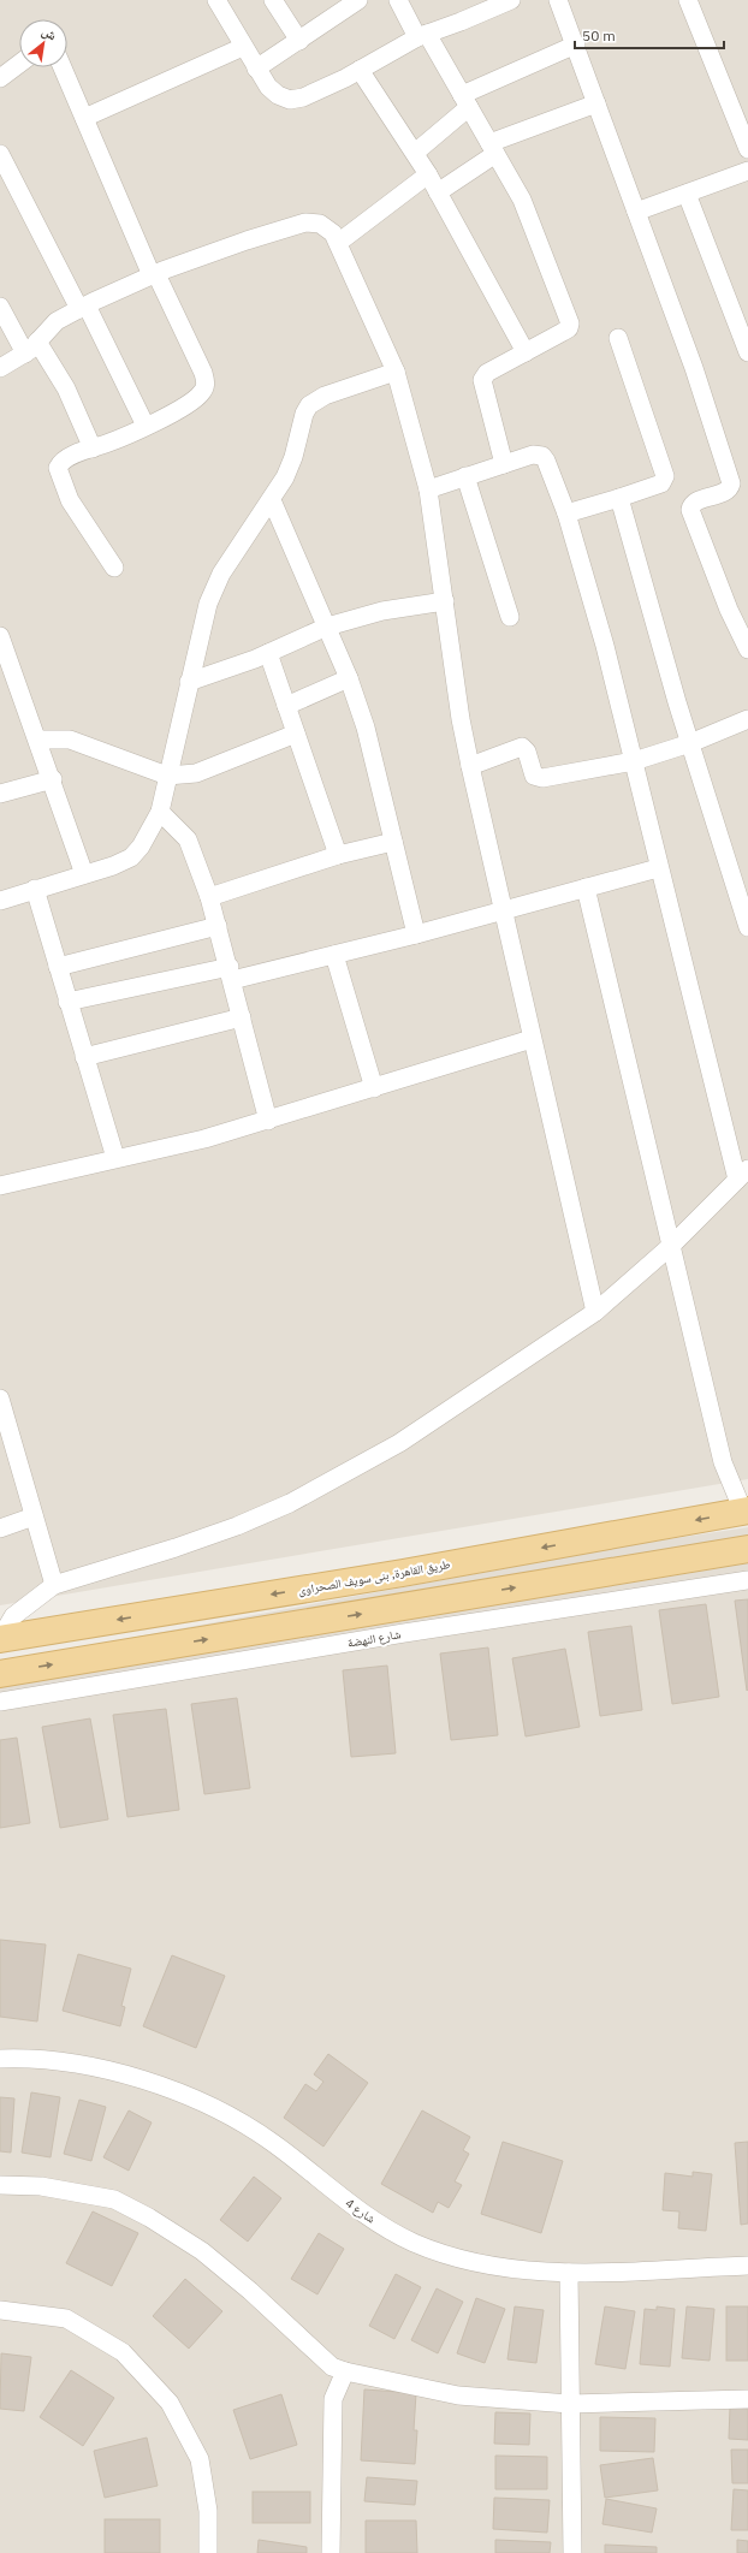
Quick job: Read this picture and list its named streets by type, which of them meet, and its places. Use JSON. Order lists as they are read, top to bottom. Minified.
{"streets":{"main road":["طريق القاهرة, بنى سويف الصحراوى"],"street":["شارع النهضة","شارع 4"]},"scale_bar":"50 m","north":"top right"}
